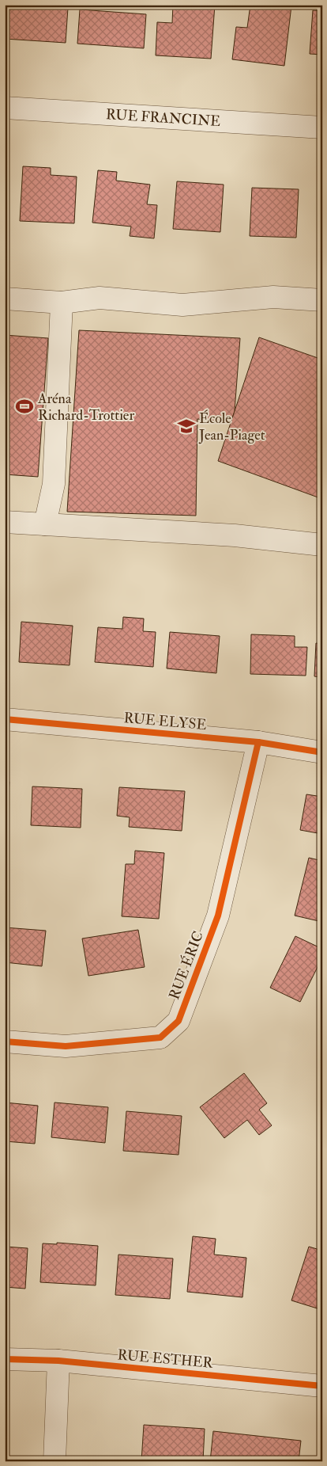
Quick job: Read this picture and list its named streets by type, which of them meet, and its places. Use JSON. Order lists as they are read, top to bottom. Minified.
{"streets":{"street":["RUE FRANCINE","RUE ELYSE","RUE ÉRIC","RUE ESTHER"]},"crossings":[["RUE ELYSE","RUE ÉRIC"]],"places":{"sports":["Aréna Richard-Trottier"],"school or university":["École Jean-Piaget"]}}
